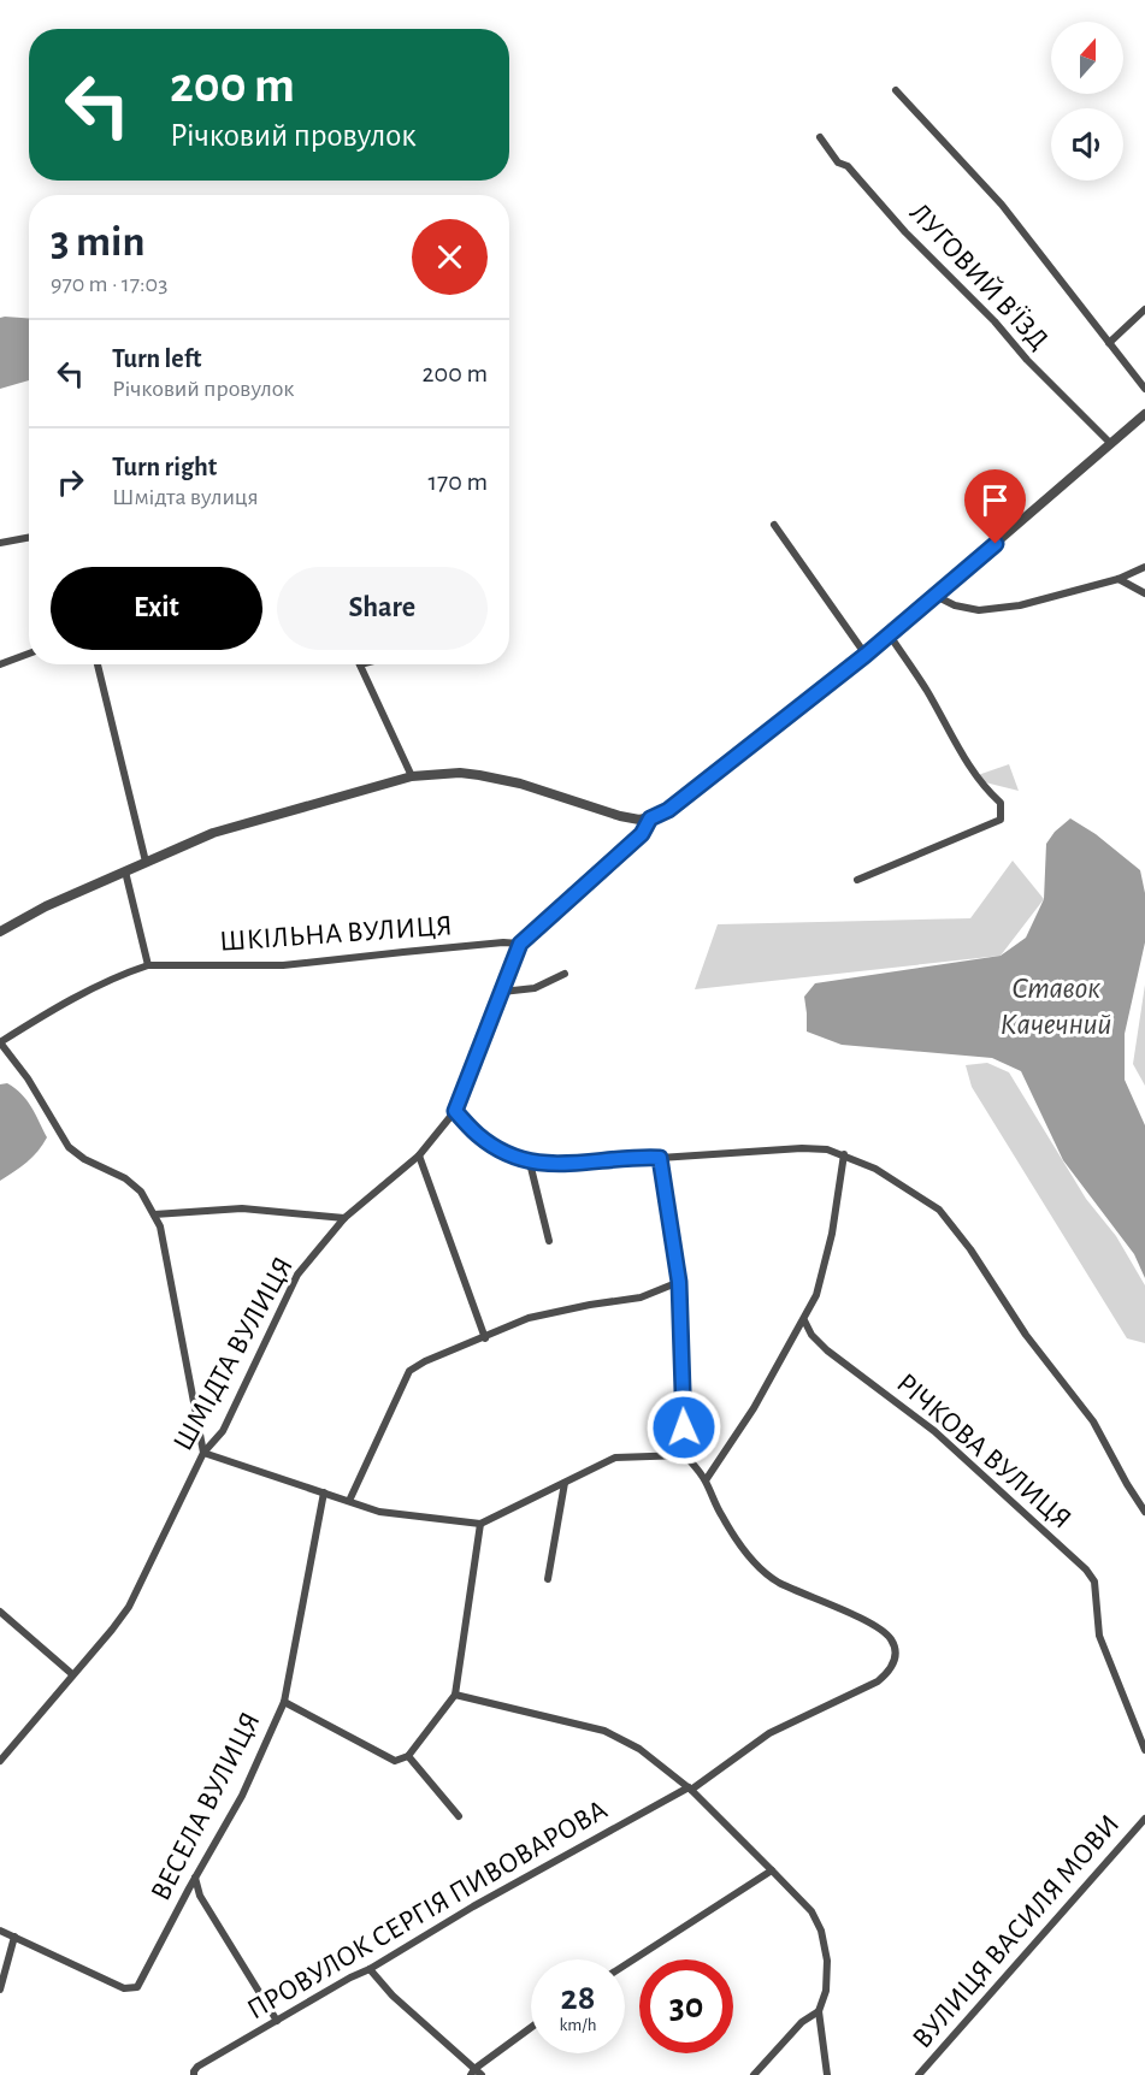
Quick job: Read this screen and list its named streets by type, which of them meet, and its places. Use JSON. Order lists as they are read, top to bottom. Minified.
{"streets":{"street":["ЛУГОВИЙ В'ЇЗД","ШКІЛЬНА ВУЛИЦЯ","ШМІДТА ВУЛИЦЯ","РІЧКОВА ВУЛИЦЯ","ВЕСЕЛА ВУЛИЦЯ","ПРОВУЛОК СЕРГІЯ ПИВОВАРОВА","ВУЛИЦЯ ВАСИЛЯ МОВИ"]},"crossings":[["ШКІЛЬНА ВУЛИЦЯ","ШМІДТА ВУЛИЦЯ"]],"water":["Ставок Качечний"],"north":"top","page":{"turn":["200 m","Річковий провулок"],"heading":["3 min","970 m · 17:03"],"list":[{"name":"Turn left","note":"Річковий провулок","value":"200 m"},{"name":"Turn right","note":"Шмідта вулиця","value":"170 m"}],"buttons":["Exit","Share"],"speed":"28 km/h","limit":"30"}}
